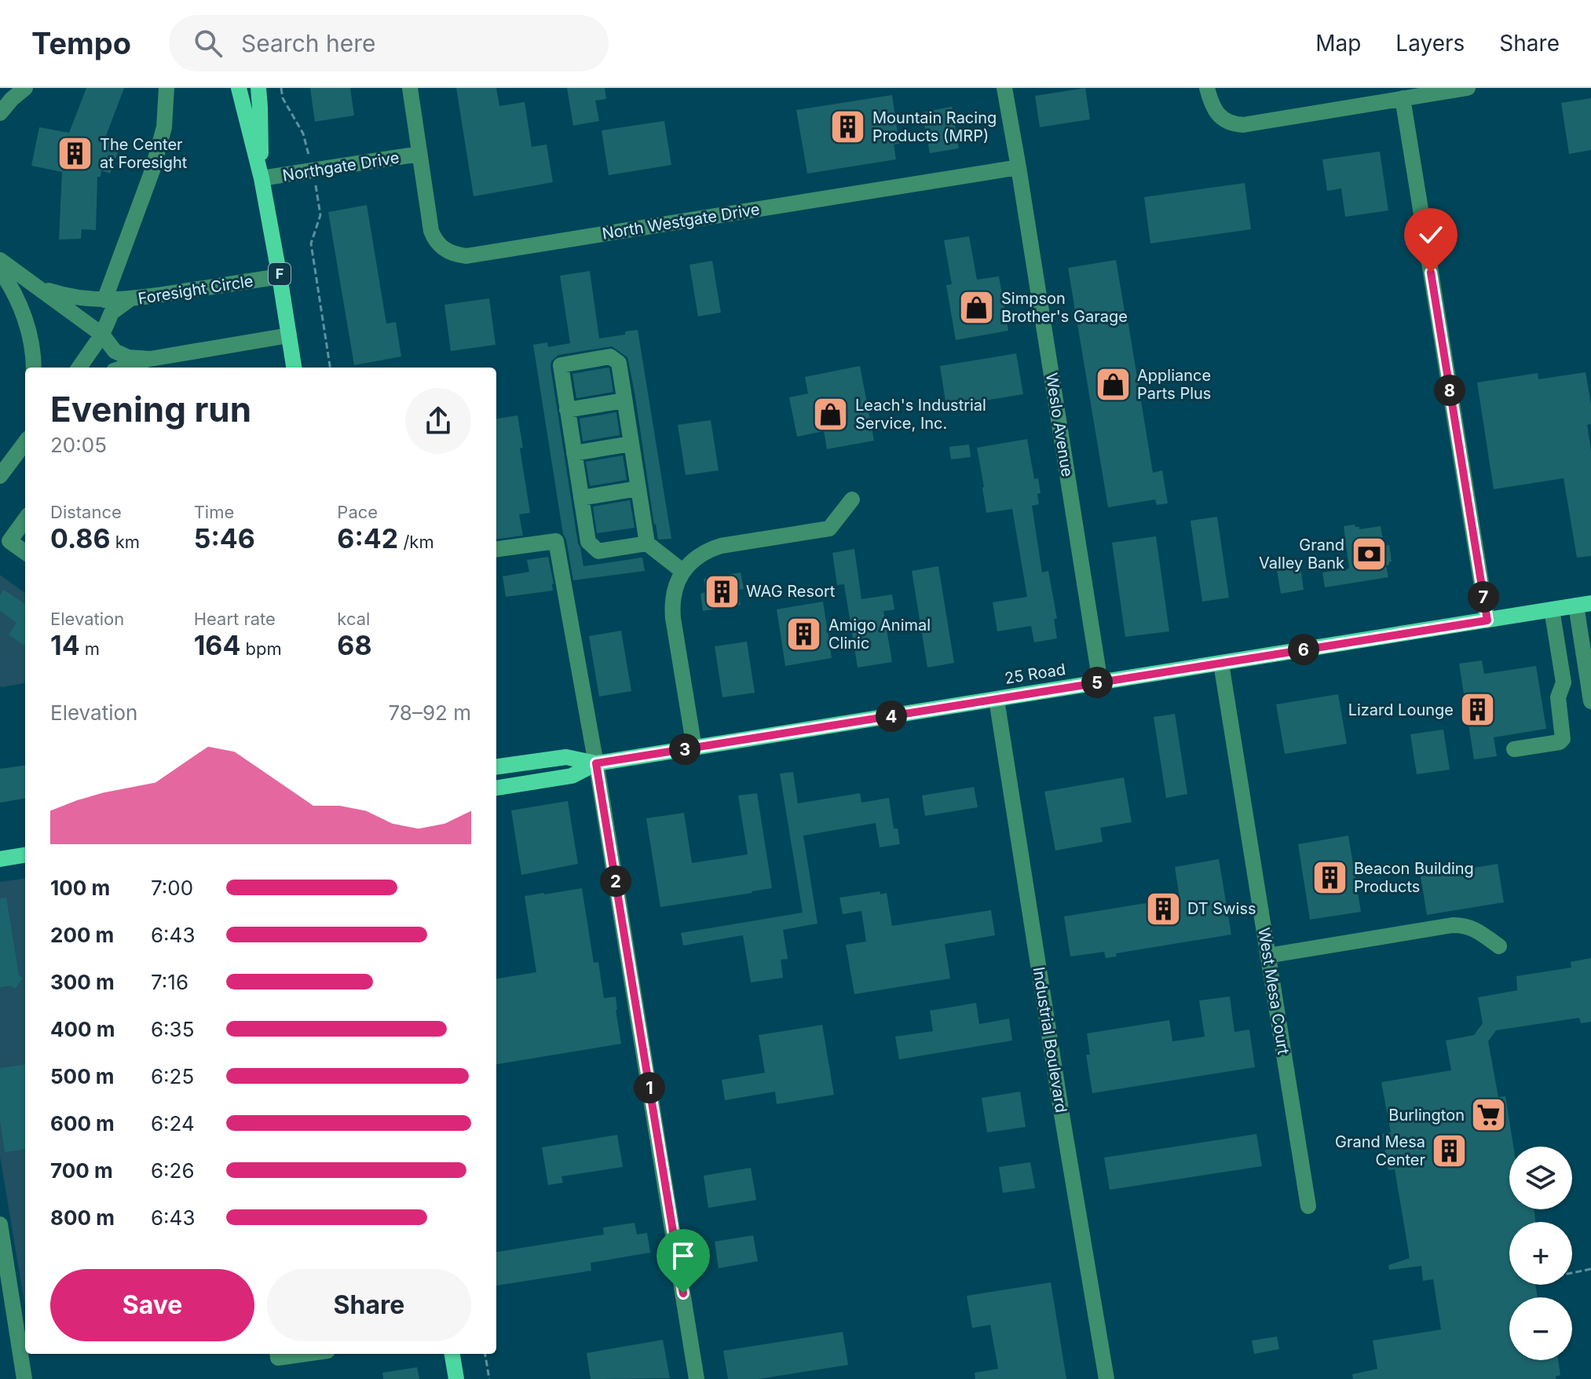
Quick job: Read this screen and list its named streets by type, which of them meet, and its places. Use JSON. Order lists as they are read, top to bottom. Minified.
{"streets":{"main road":["F","25 Road"],"street":["Northgate Drive","North Westgate Drive","Foresight Circle","Weslo Avenue","West Mesa Court","Industrial Boulevard"]},"crossings":[["Northgate Drive","North Westgate Drive"],["Northgate Drive","F"],["North Westgate Drive","Weslo Avenue"],["F","Foresight Circle"],["Weslo Avenue","25 Road"],["25 Road","West Mesa Court"],["25 Road","Industrial Boulevard"]],"places":{"building":["Mountain Racing Products (MRP)","The Center at Foresight","WAG Resort","Amigo Animal Clinic","Lizard Lounge","Beacon Building Products","DT Swiss","Grand Mesa Center"],"shop":["Simpson Brother's Garage","Appliance Parts Plus","Leach's Industrial Service, Inc."],"bank":["Grand Valley Bank"],"supermarket":["Burlington"]},"page":{"header":"Tempo","search":"Search here","nav":["Map","Layers","Share"],"heading":["Evening run","20:05"],"pins":["8","7","6","5","4","3","2","1"],"stats":[["Distance","0.86 km"],["Time","5:46"],["Pace","6:42 /km"],["Elevation","14 m"],["Heart rate","164 bpm"],["kcal","68"]],"chart":["Elevation","78–92 m"],"list":[{"name":"100 m","note":"7:00"},{"name":"200 m","note":"6:43"},{"name":"300 m","note":"7:16"},{"name":"400 m","note":"6:35"},{"name":"500 m","note":"6:25"},{"name":"600 m","note":"6:24"},{"name":"700 m","note":"6:26"},{"name":"800 m","note":"6:43"}],"map_buttons":["+","−"],"buttons":["Save","Share"]}}
